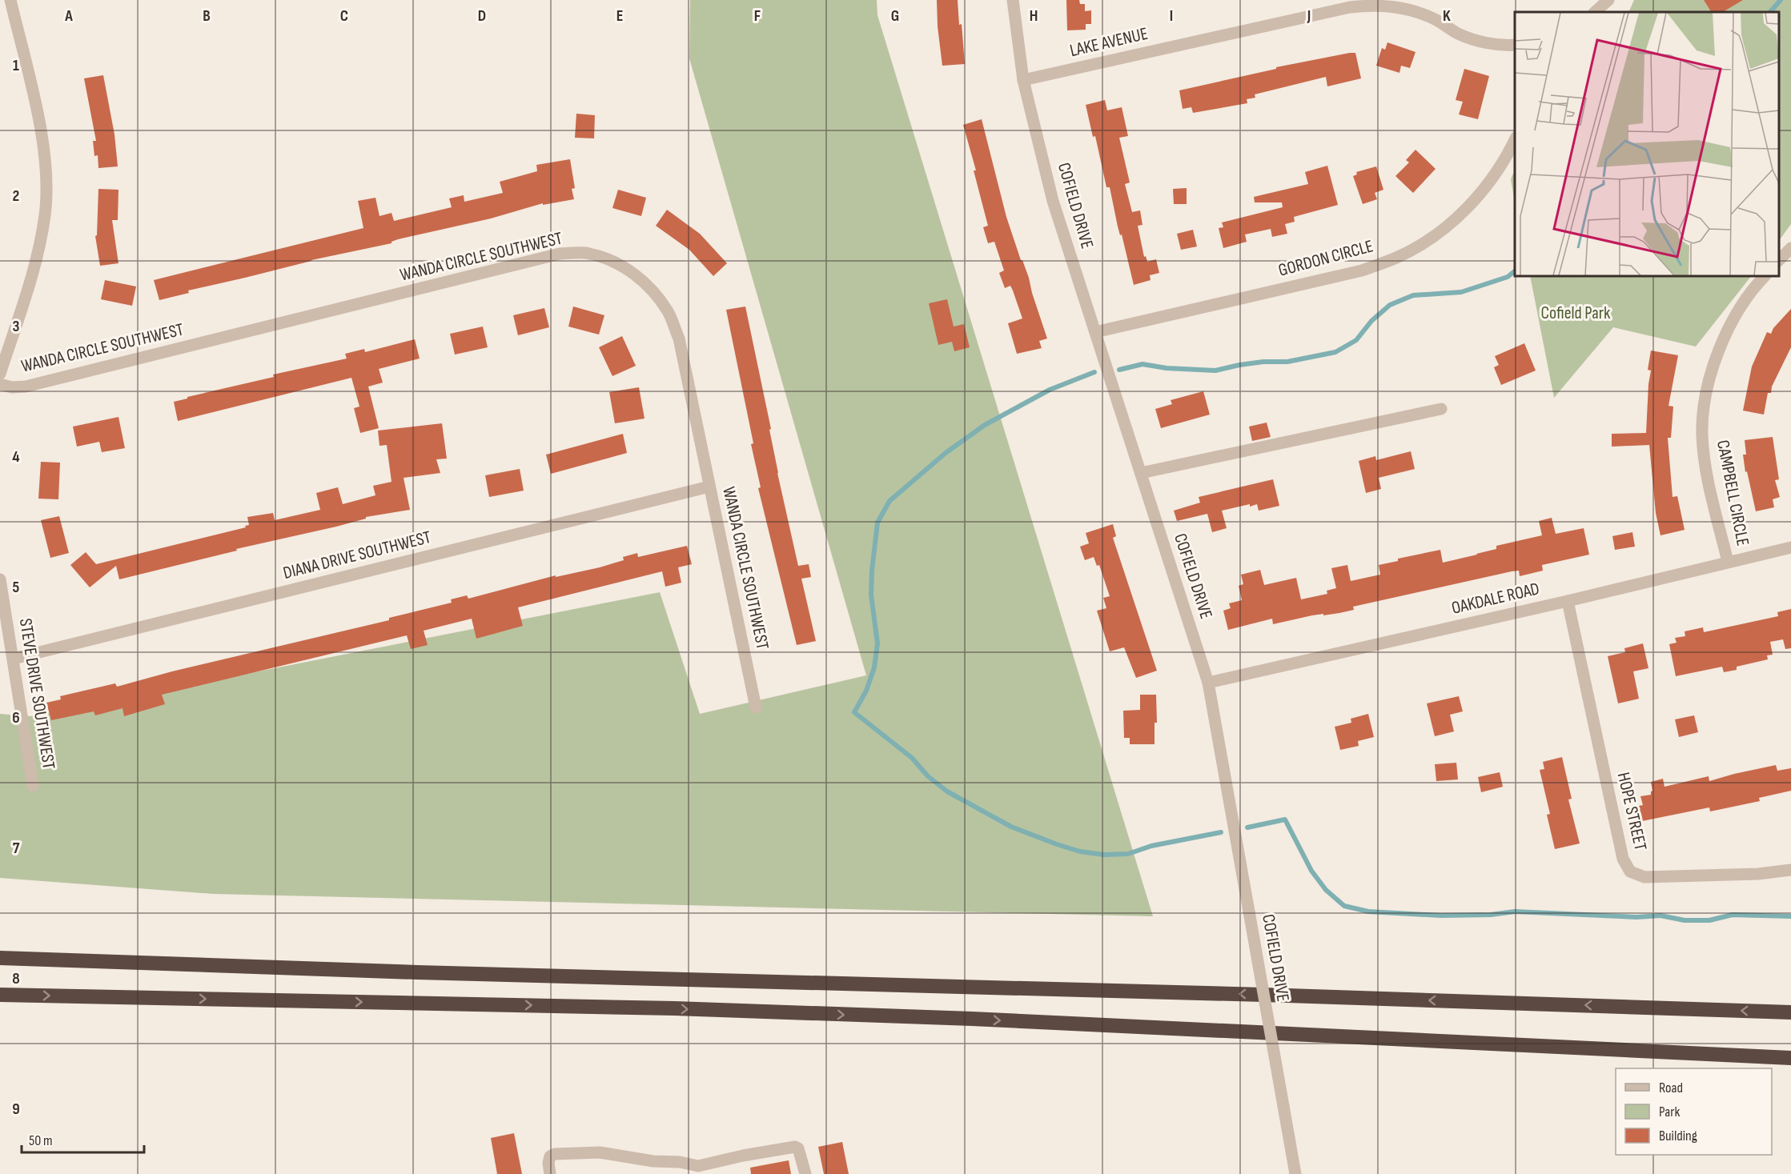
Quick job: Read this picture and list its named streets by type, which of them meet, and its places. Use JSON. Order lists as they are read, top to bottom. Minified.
{"streets":{"street":["LAKE AVENUE","COFIELD DRIVE","WANDA CIRCLE SOUTHWEST","GORDON CIRCLE","CAMPBELL CIRCLE","DIANA DRIVE SOUTHWEST","OAKDALE ROAD","STEVE DRIVE SOUTHWEST","HOPE STREET"]},"crossings":[["LAKE AVENUE","COFIELD DRIVE"],["COFIELD DRIVE","GORDON CIRCLE"],["COFIELD DRIVE","OAKDALE ROAD"],["WANDA CIRCLE SOUTHWEST","DIANA DRIVE SOUTHWEST"],["CAMPBELL CIRCLE","OAKDALE ROAD"],["DIANA DRIVE SOUTHWEST","STEVE DRIVE SOUTHWEST"],["OAKDALE ROAD","HOPE STREET"]],"parks":["Cofield Park"],"legend":["Road","Park","Building"],"scale_bar":"50 m","grid":{"columns":["A","B","C","D","E","F","G","H","I","J","K"],"rows":["1","2","3","4","5","6","7","8","9"]}}
